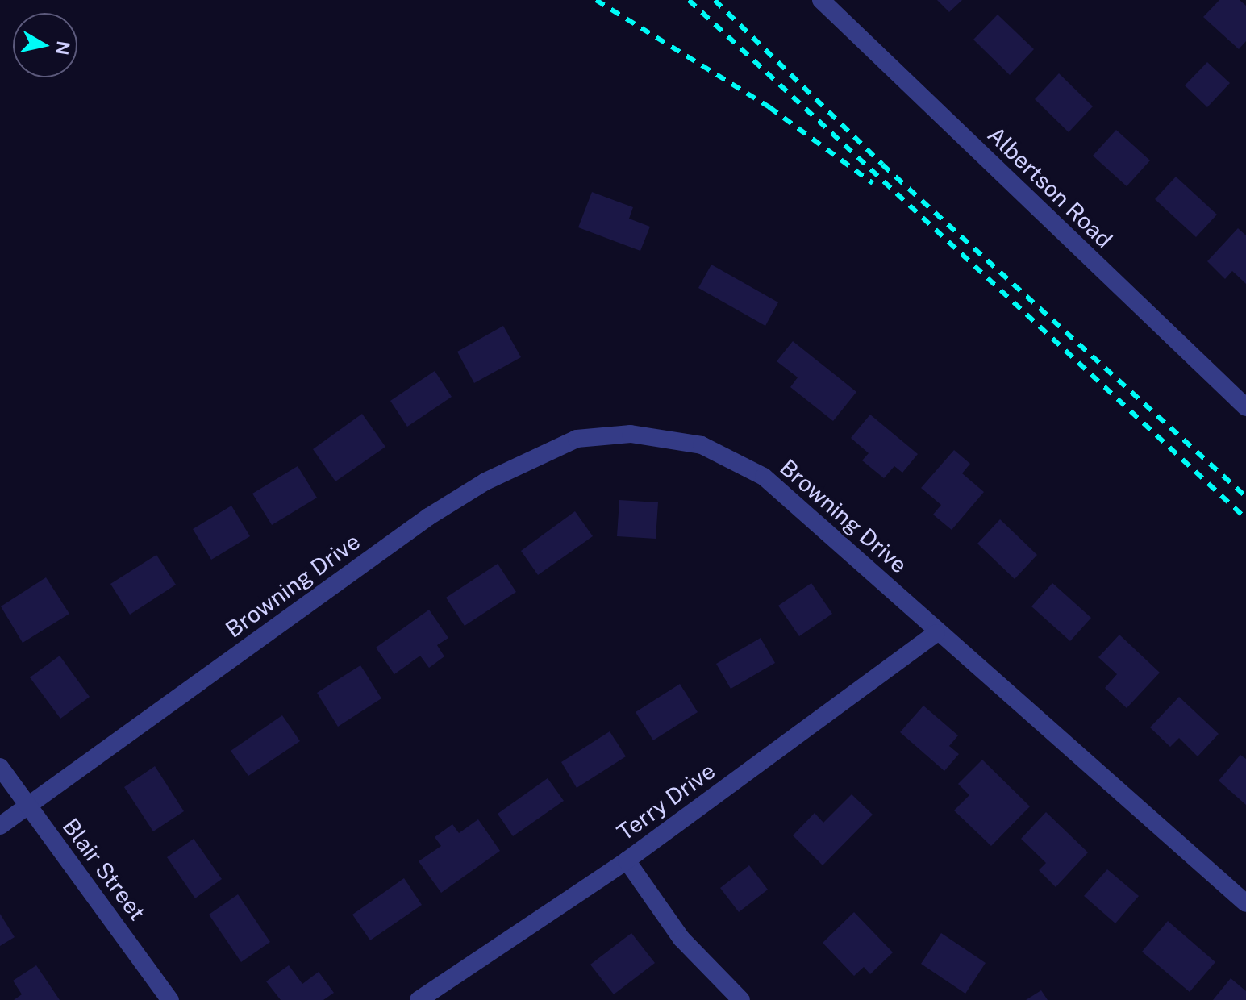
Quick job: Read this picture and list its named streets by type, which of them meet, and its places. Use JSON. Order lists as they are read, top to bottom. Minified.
{"streets":{"street":["Albertson Road","Browning Drive","Terry Drive","Blair Street"]},"crossings":[["Browning Drive","Terry Drive"],["Browning Drive","Blair Street"]],"north":"right"}
